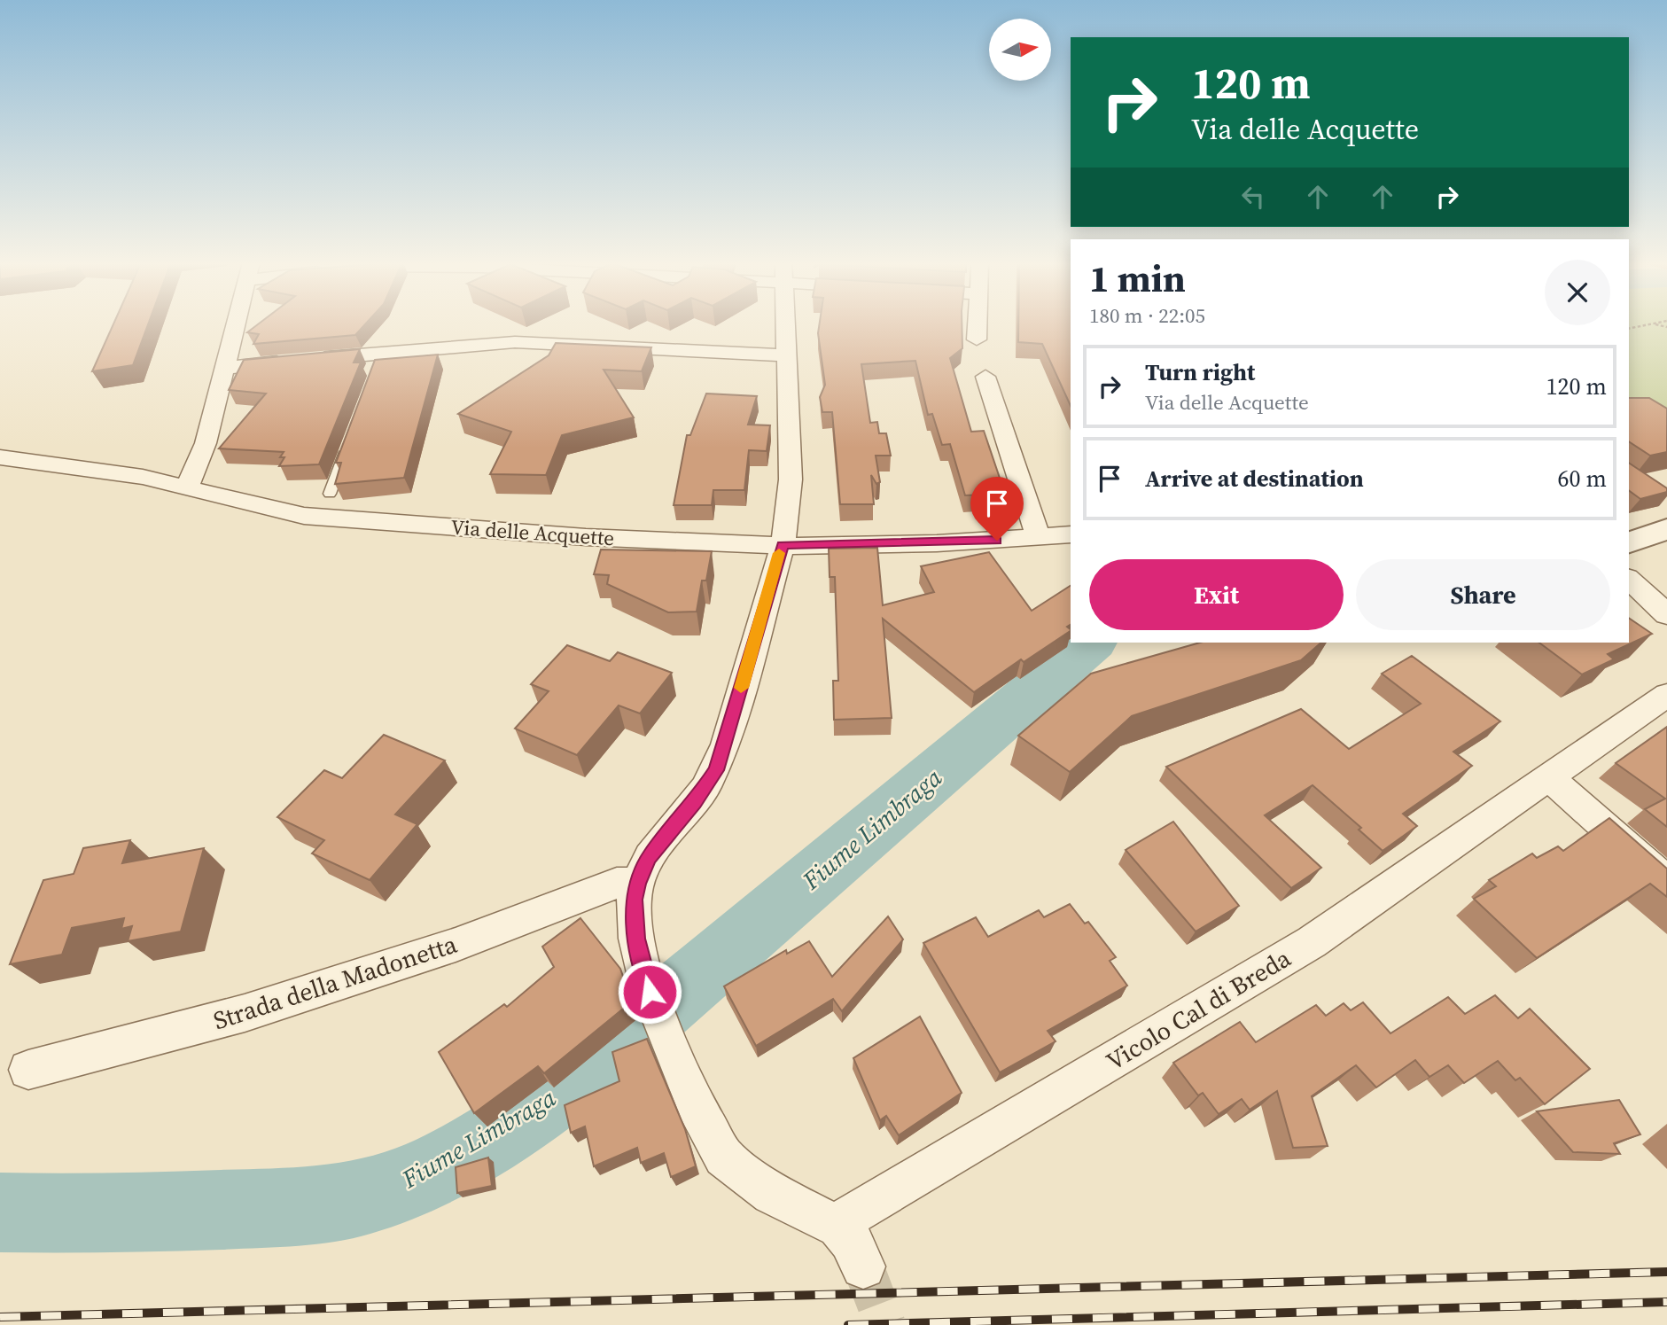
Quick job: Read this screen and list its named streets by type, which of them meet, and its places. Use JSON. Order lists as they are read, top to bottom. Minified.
{"streets":{"street":["Via delle Acquette","Strada della Madonetta","Vicolo Cal di Breda"]},"water":["Fiume Limbraga"],"north":"right","page":{"turn":["120 m","Via delle Acquette"],"heading":["1 min","180 m · 22:05"],"list":[{"name":"Turn right","note":"Via delle Acquette","value":"120 m"},{"name":"Arrive at destination","value":"60 m"}],"buttons":["Exit","Share"]}}
